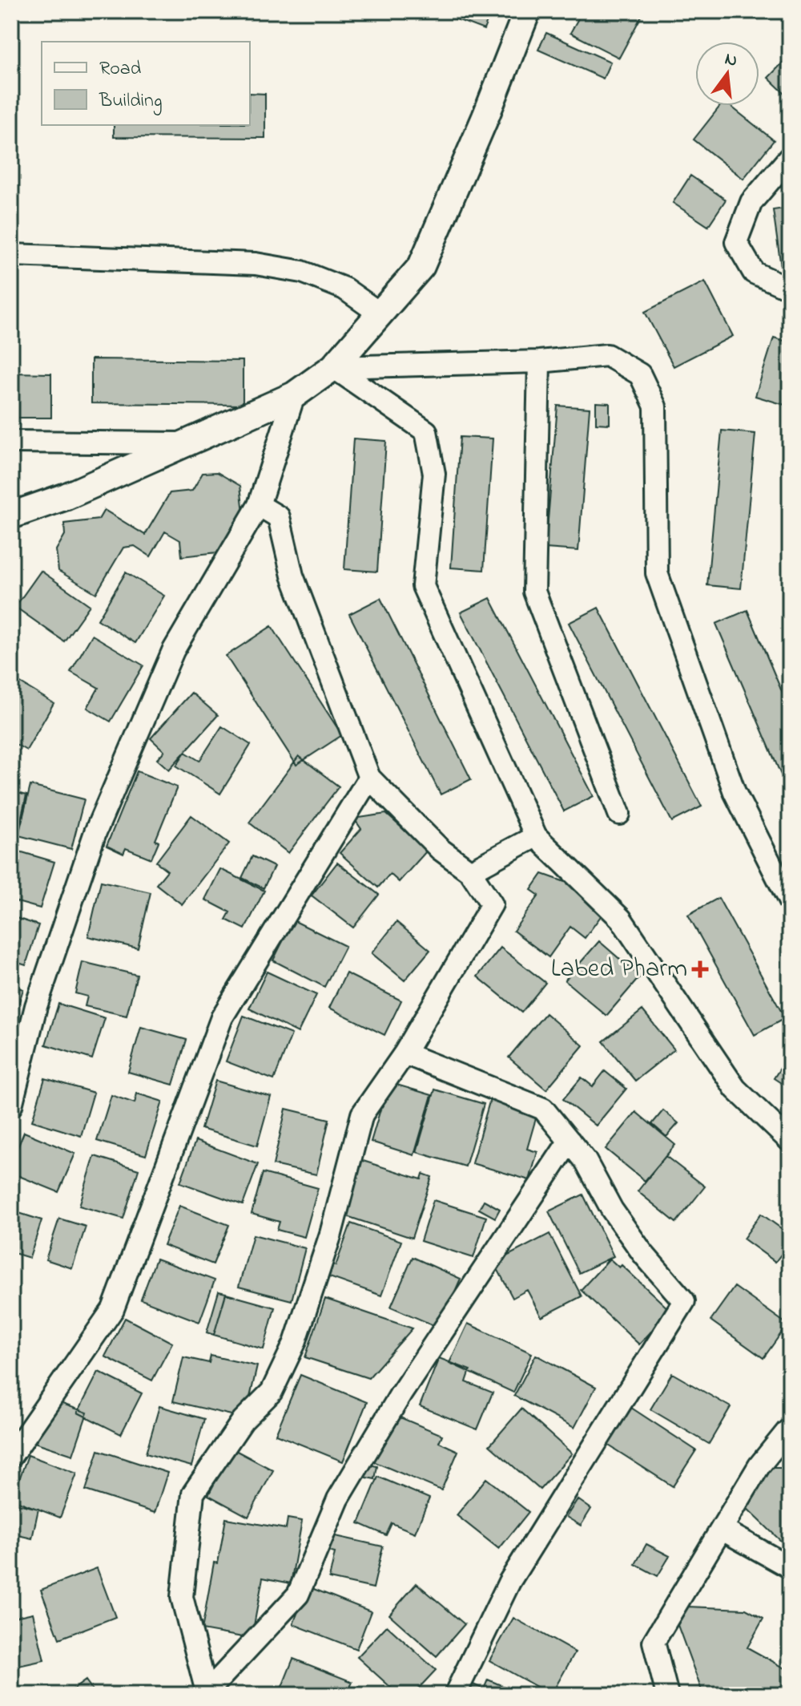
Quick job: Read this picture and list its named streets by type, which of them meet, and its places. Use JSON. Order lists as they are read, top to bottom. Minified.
{"places":{"health":["Labed Pharm"]},"legend":["Road","Building"],"north":"top"}
